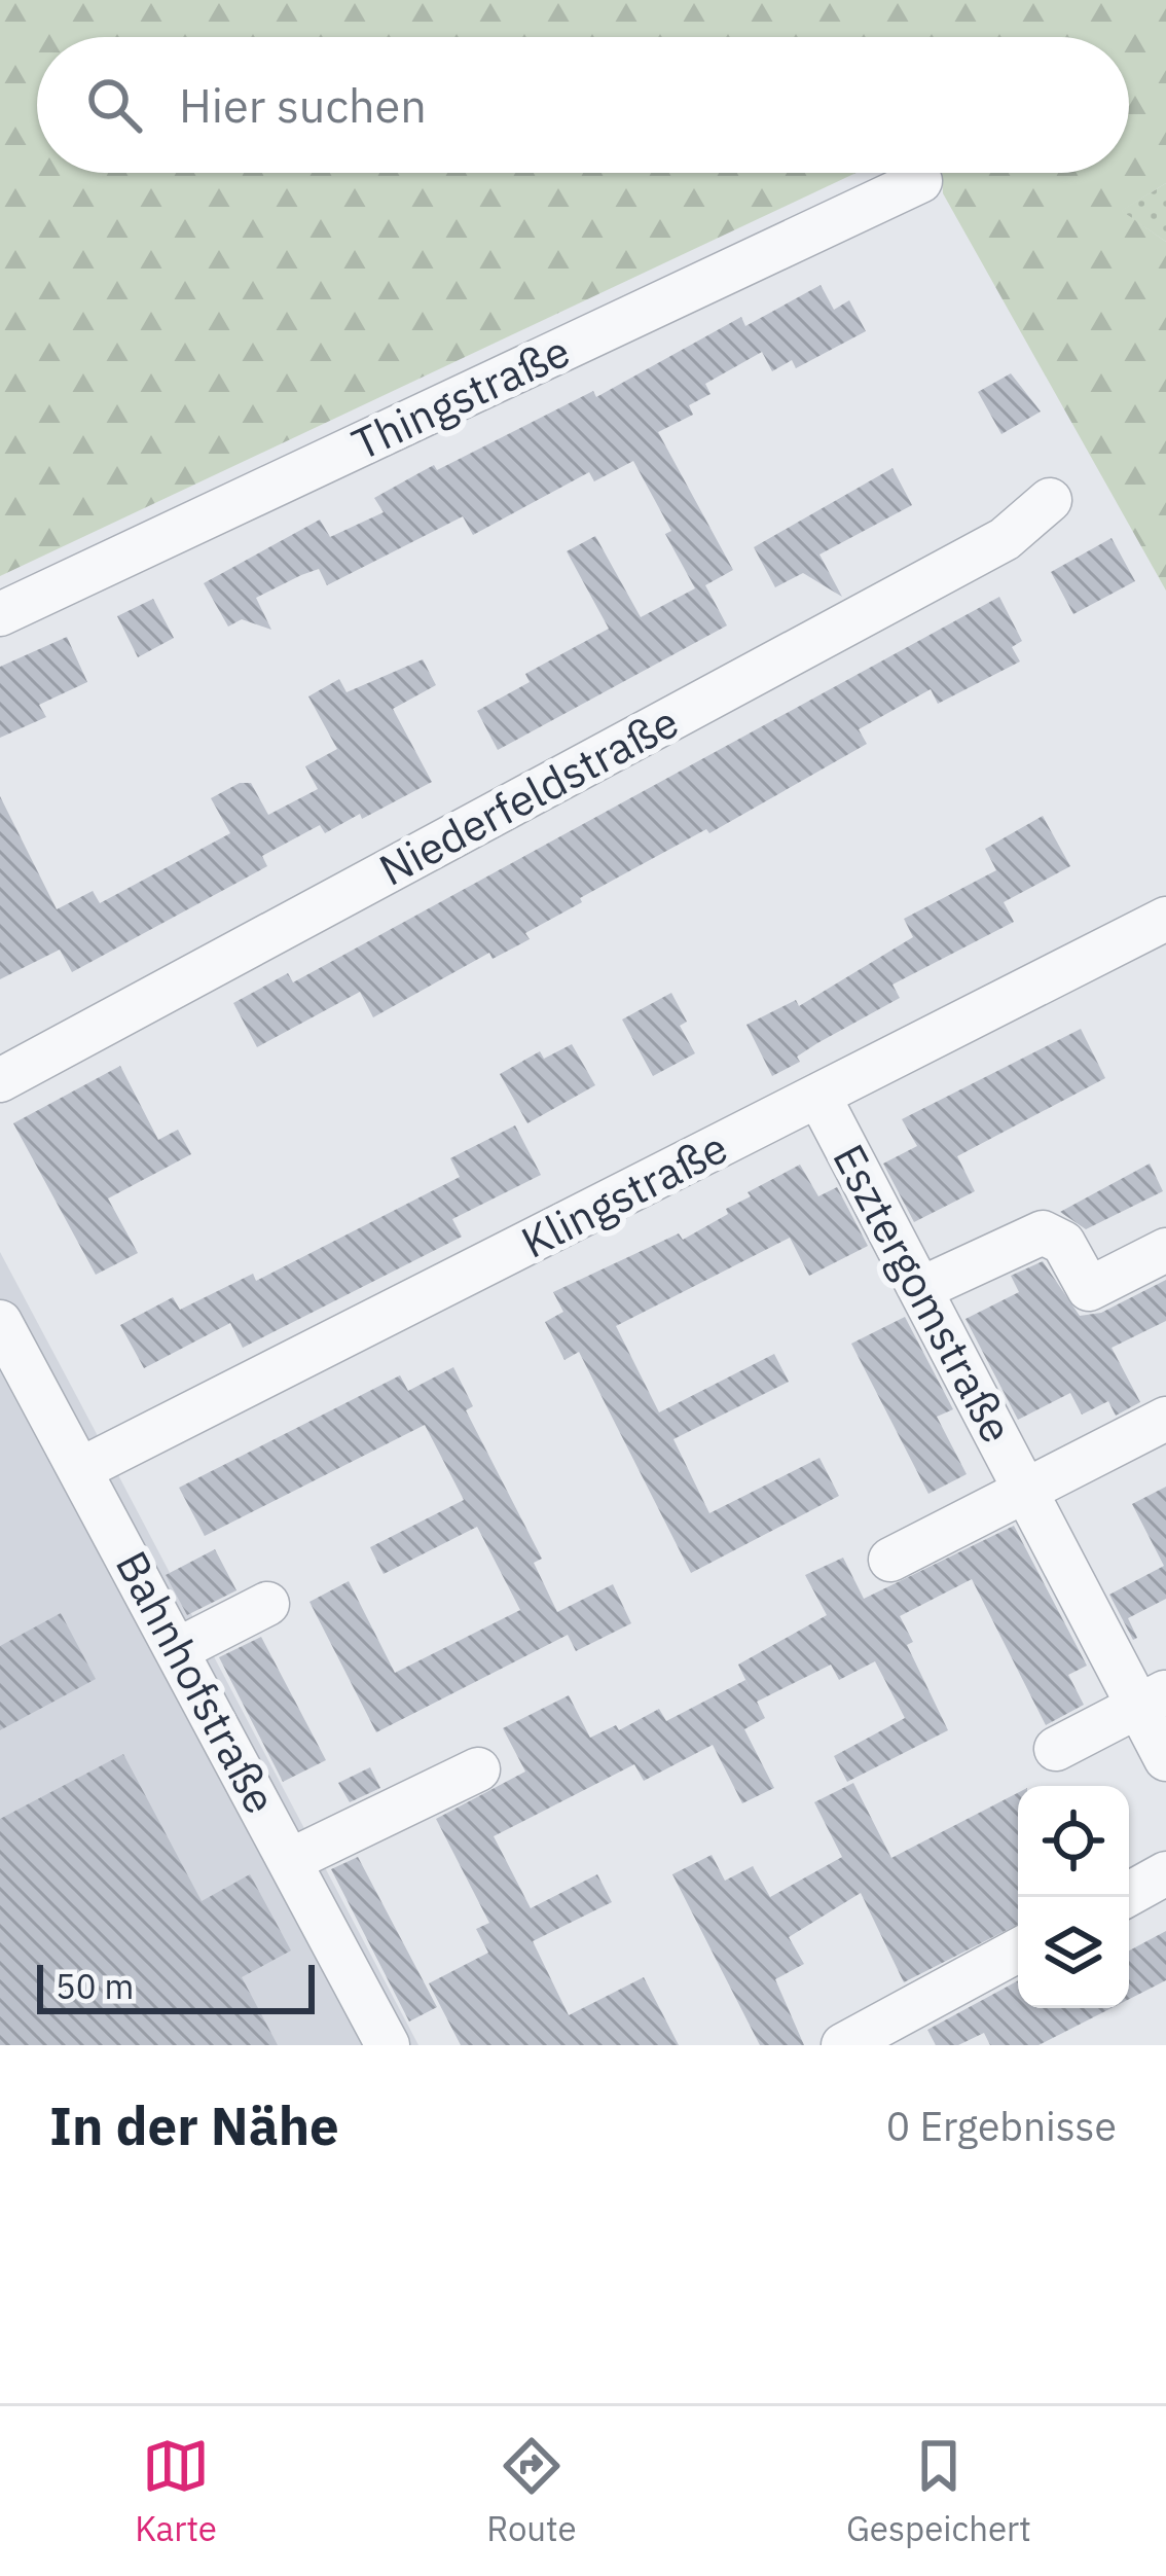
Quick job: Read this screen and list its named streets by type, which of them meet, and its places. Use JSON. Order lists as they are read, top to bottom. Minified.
{"streets":{"street":["Thingstraße","Niederfeldstraße","Klingstraße","Esztergomstraße","Bahnhofstraße"]},"crossings":[["Klingstraße","Esztergomstraße"],["Klingstraße","Bahnhofstraße"]],"scale_bar":"50 m","page":{"search":"Hier suchen","scale":"50 m","heading":["In der Nähe","0 Ergebnisse"],"nav":["Karte","Route","Gespeichert"]}}
